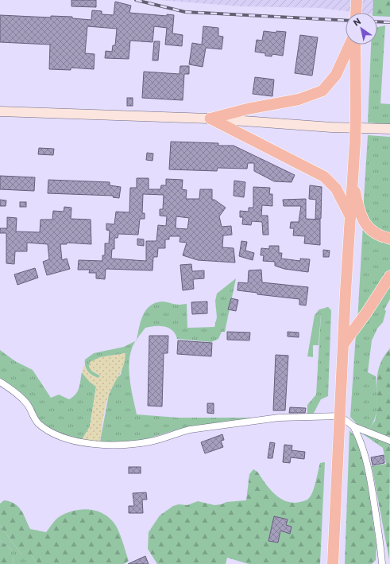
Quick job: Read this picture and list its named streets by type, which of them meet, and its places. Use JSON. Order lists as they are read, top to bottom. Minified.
{"north":"top left"}
